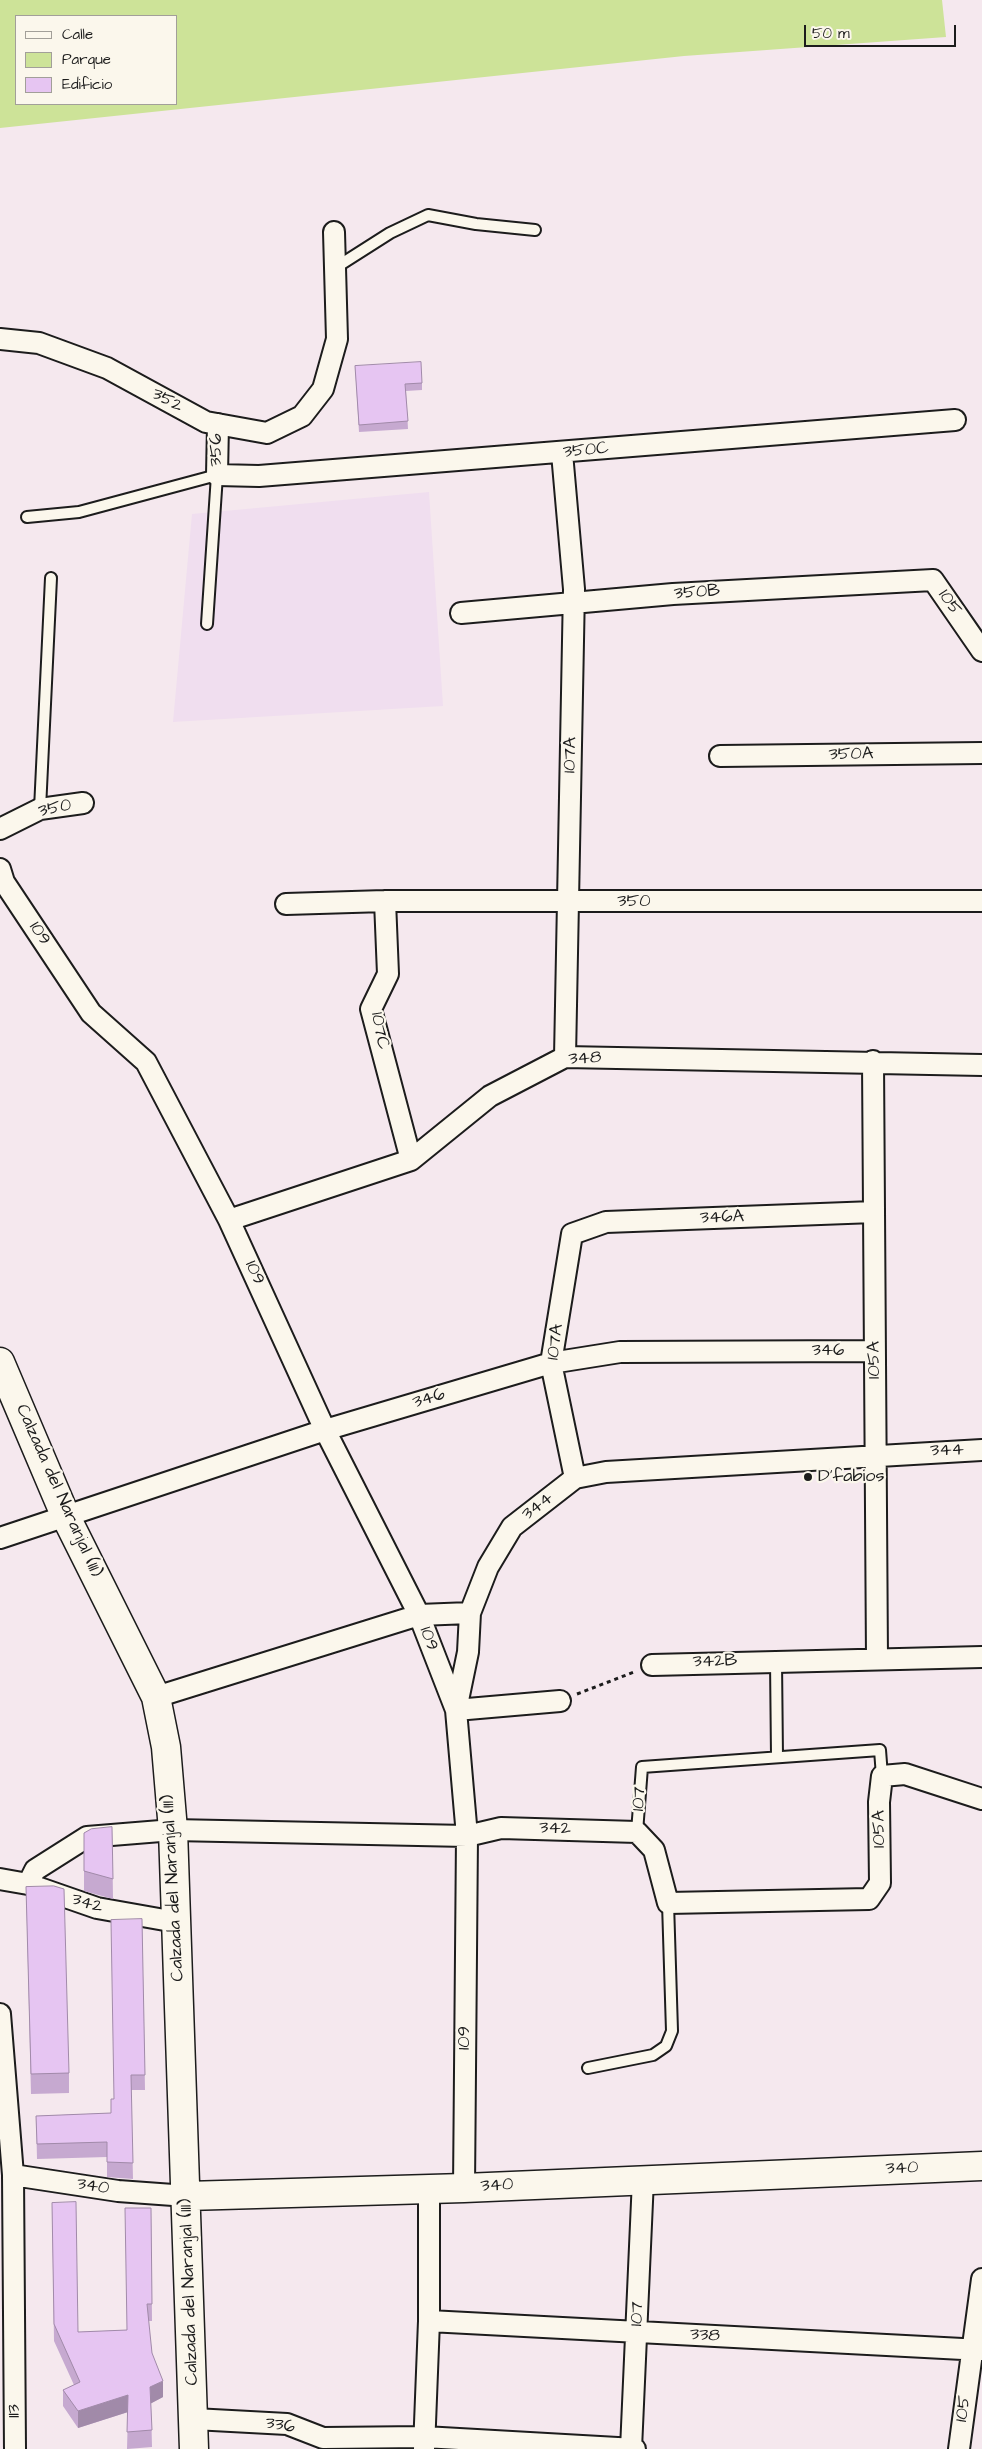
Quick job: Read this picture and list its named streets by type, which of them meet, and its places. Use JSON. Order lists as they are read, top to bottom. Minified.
{"streets":{"main road":["Calzada del Naranjal (111)","340"],"street":["352","356","350C","350B","105","107A","350A","350","109","107C","348","346A","346","105A","344","342B","107","342","338","113","336"]},"crossings":[["352","356"],["356","350C"],["350C","107A"],["350B","105"],["350B","107A"],["105","338"],["107A","350"],["107A","348"],["107A","346A"],["107A","346"],["107A","344"],["350","107C"],["109","348"],["109","346"],["109","344"],["109","342"],["109","340"],["107C","348"],["348","105A"],["346A","105A"],["346","105A"],["346","Calzada del Naranjal (111)"],["105A","344"],["105A","342B"],["Calzada del Naranjal (111)","342"],["Calzada del Naranjal (111)","340"],["Calzada del Naranjal (111)","336"],["107","342"],["107","340"],["107","338"],["107","336"],["340","113"]],"places":["D'fabios"],"legend":["Calle","Parque","Edificio"],"scale_bar":"50 m"}
